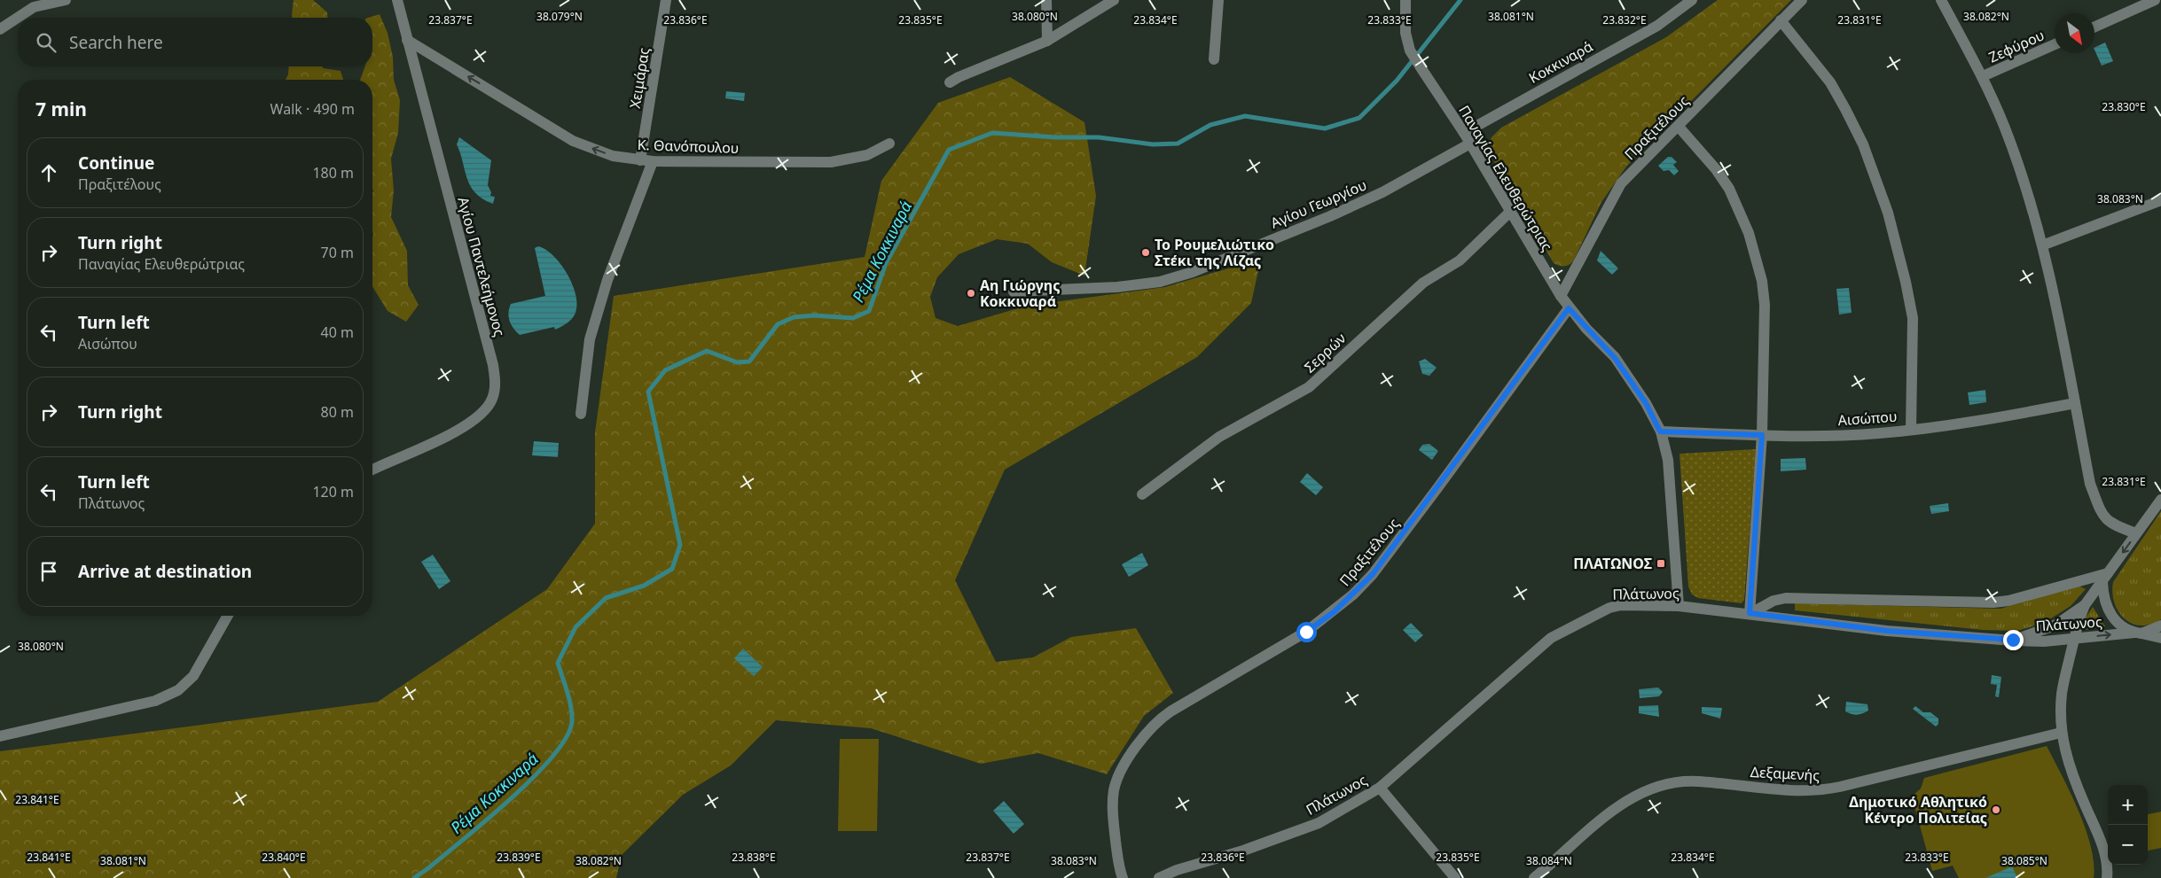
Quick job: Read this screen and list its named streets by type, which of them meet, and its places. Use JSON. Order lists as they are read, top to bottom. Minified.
{"streets":{"street":["Ζεφύρου","Κοκκιναρά","Χειμάρας","Πραξιτέλους","Κ. Θανόπουλου","Παναγίας Ελευθερώτριας","Αγίου Γεωργίου","Αγίου Παντελεήμονος","Σερρών","Αισώπου","Πλάτωνος","Δεξαμενής"]},"crossings":[["Κοκκιναρά","Παναγίας Ελευθερώτριας"],["Χειμάρας","Κ. Θανόπουλου"],["Πραξιτέλους","Παναγίας Ελευθερώτριας"],["Κ. Θανόπουλου","Αγίου Παντελεήμονος"],["Παναγίας Ελευθερώτριας","Αγίου Γεωργίου"],["Παναγίας Ελευθερώτριας","Σερρών"],["Παναγίας Ελευθερώτριας","Αισώπου"],["Παναγίας Ελευθερώτριας","Πλάτωνος"]],"one_way":["Κ. Θανόπουλου"],"water":["Ρέμα Κοκκιναρά"],"places":{"other":["Το Ρουμελιώτικο Στέκι της Λίζας","Αη Γιώργης Κοκκιναρά","Δημοτικό Αθλητικό Κέντρο Πολιτείας"],"transit":["ΠΛΑΤΩΝΟΣ"]},"north":"bottom right","page":{"search":"Search here","heading":["7 min","Walk · 490 m"],"list":[["Continue","Πραξιτέλους","180 m"],["Turn right","Παναγίας Ελευθερώτριας","70 m"],["Turn left","Αισώπου","40 m"],["Turn right","80 m"],["Turn left","Πλάτωνος","120 m"],"Arrive at destination"],"map_buttons":["+","−"]},"coordinates":["38.079°N","38.080°N","38.081°N","38.082°N","23.837°E","23.836°E","23.835°E","23.834°E","23.833°E","23.832°E","23.831°E","23.830°E","38.083°N","23.841°E","23.840°E","23.839°E","23.838°E","38.084°N","38.085°N"]}
